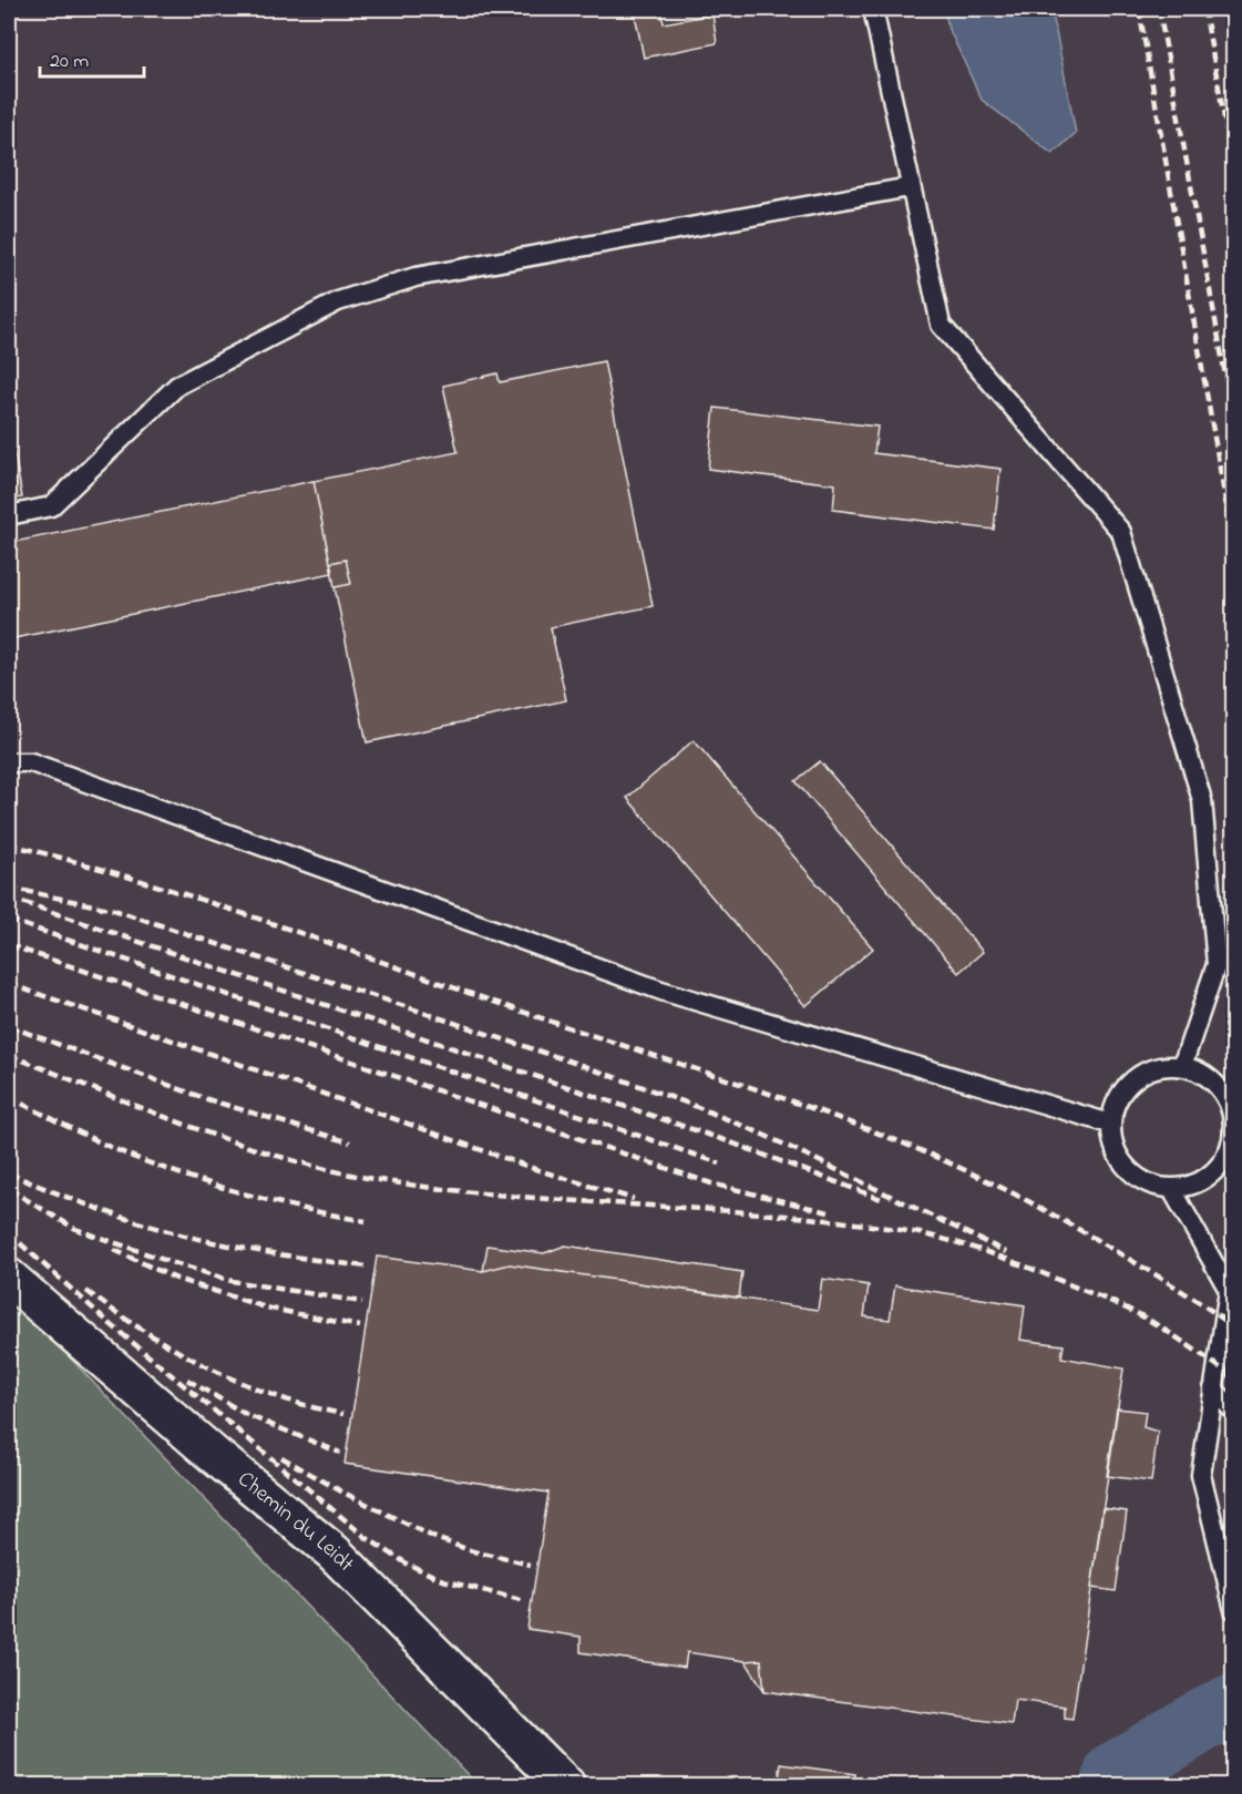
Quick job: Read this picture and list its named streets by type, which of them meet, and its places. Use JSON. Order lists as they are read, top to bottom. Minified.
{"streets":{"street":["Chemin du Leidt"]},"scale_bar":"20 m"}
